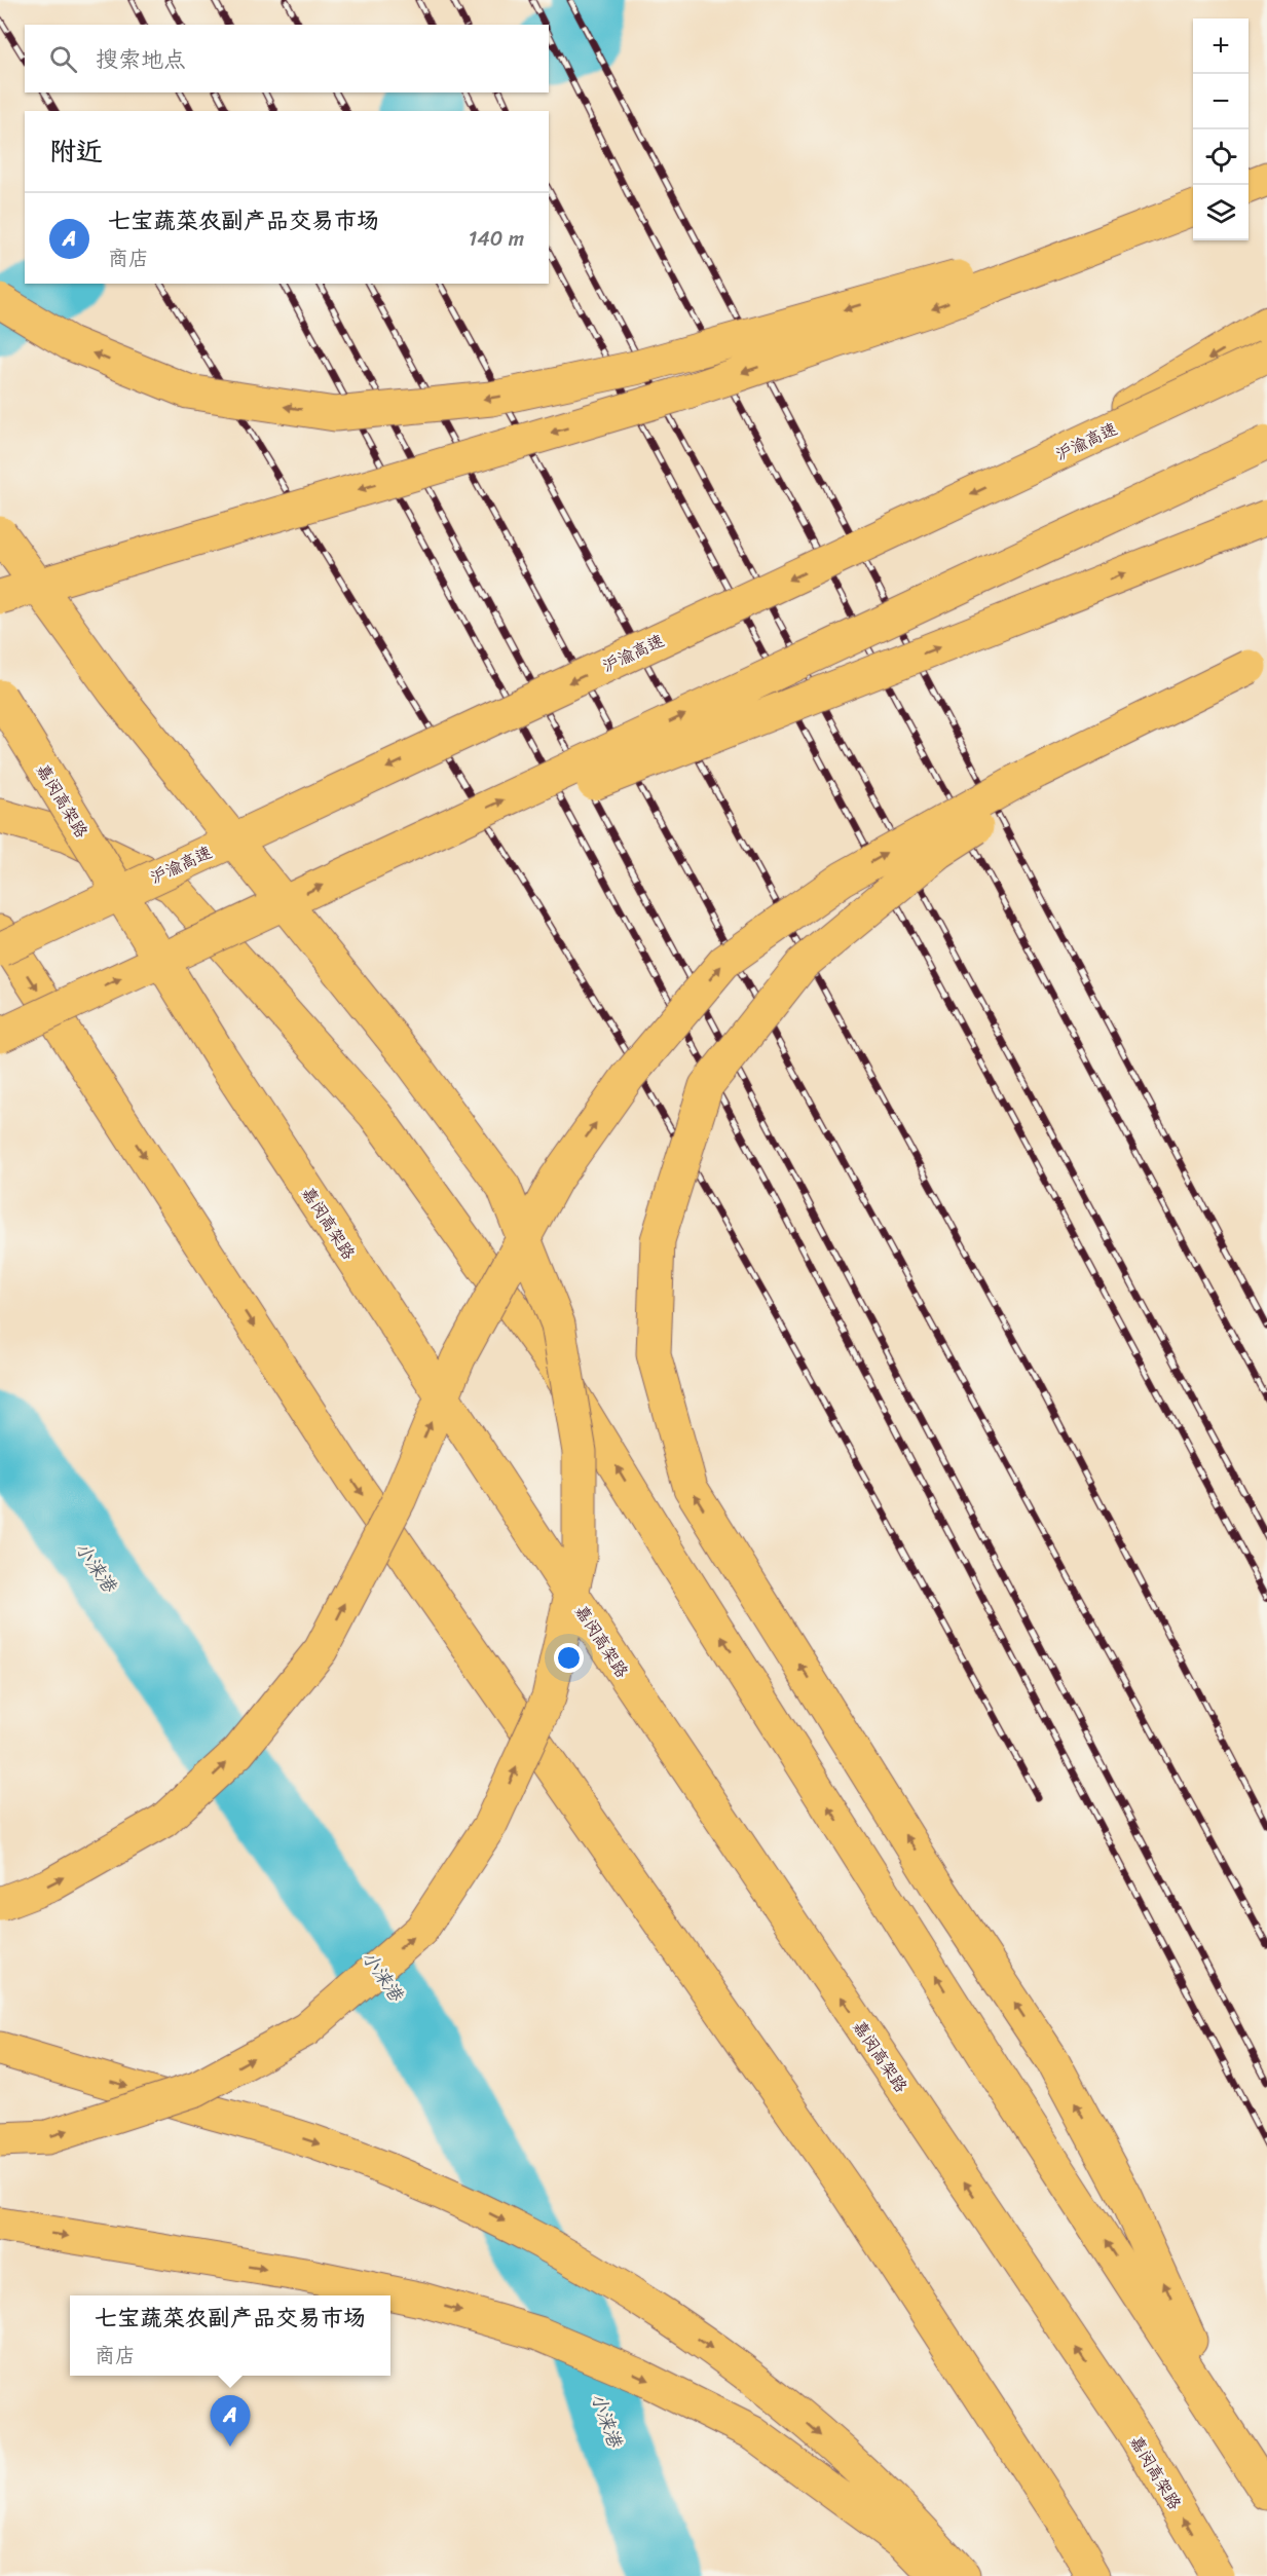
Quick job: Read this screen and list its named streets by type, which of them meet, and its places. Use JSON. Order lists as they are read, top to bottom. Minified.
{"streets":{"highway":["沪渝高速","嘉闵高架路"]},"water":["小涞港"],"page":{"map_buttons":["+","−"],"search":"搜索地点","heading":"附近","list":[{"mark":"A","name":"七宝蔬菜农副产品交易市场","note":"商店","value":"140 m"}],"popup":["七宝蔬菜农副产品交易市场","商店"],"pins":"A"}}
